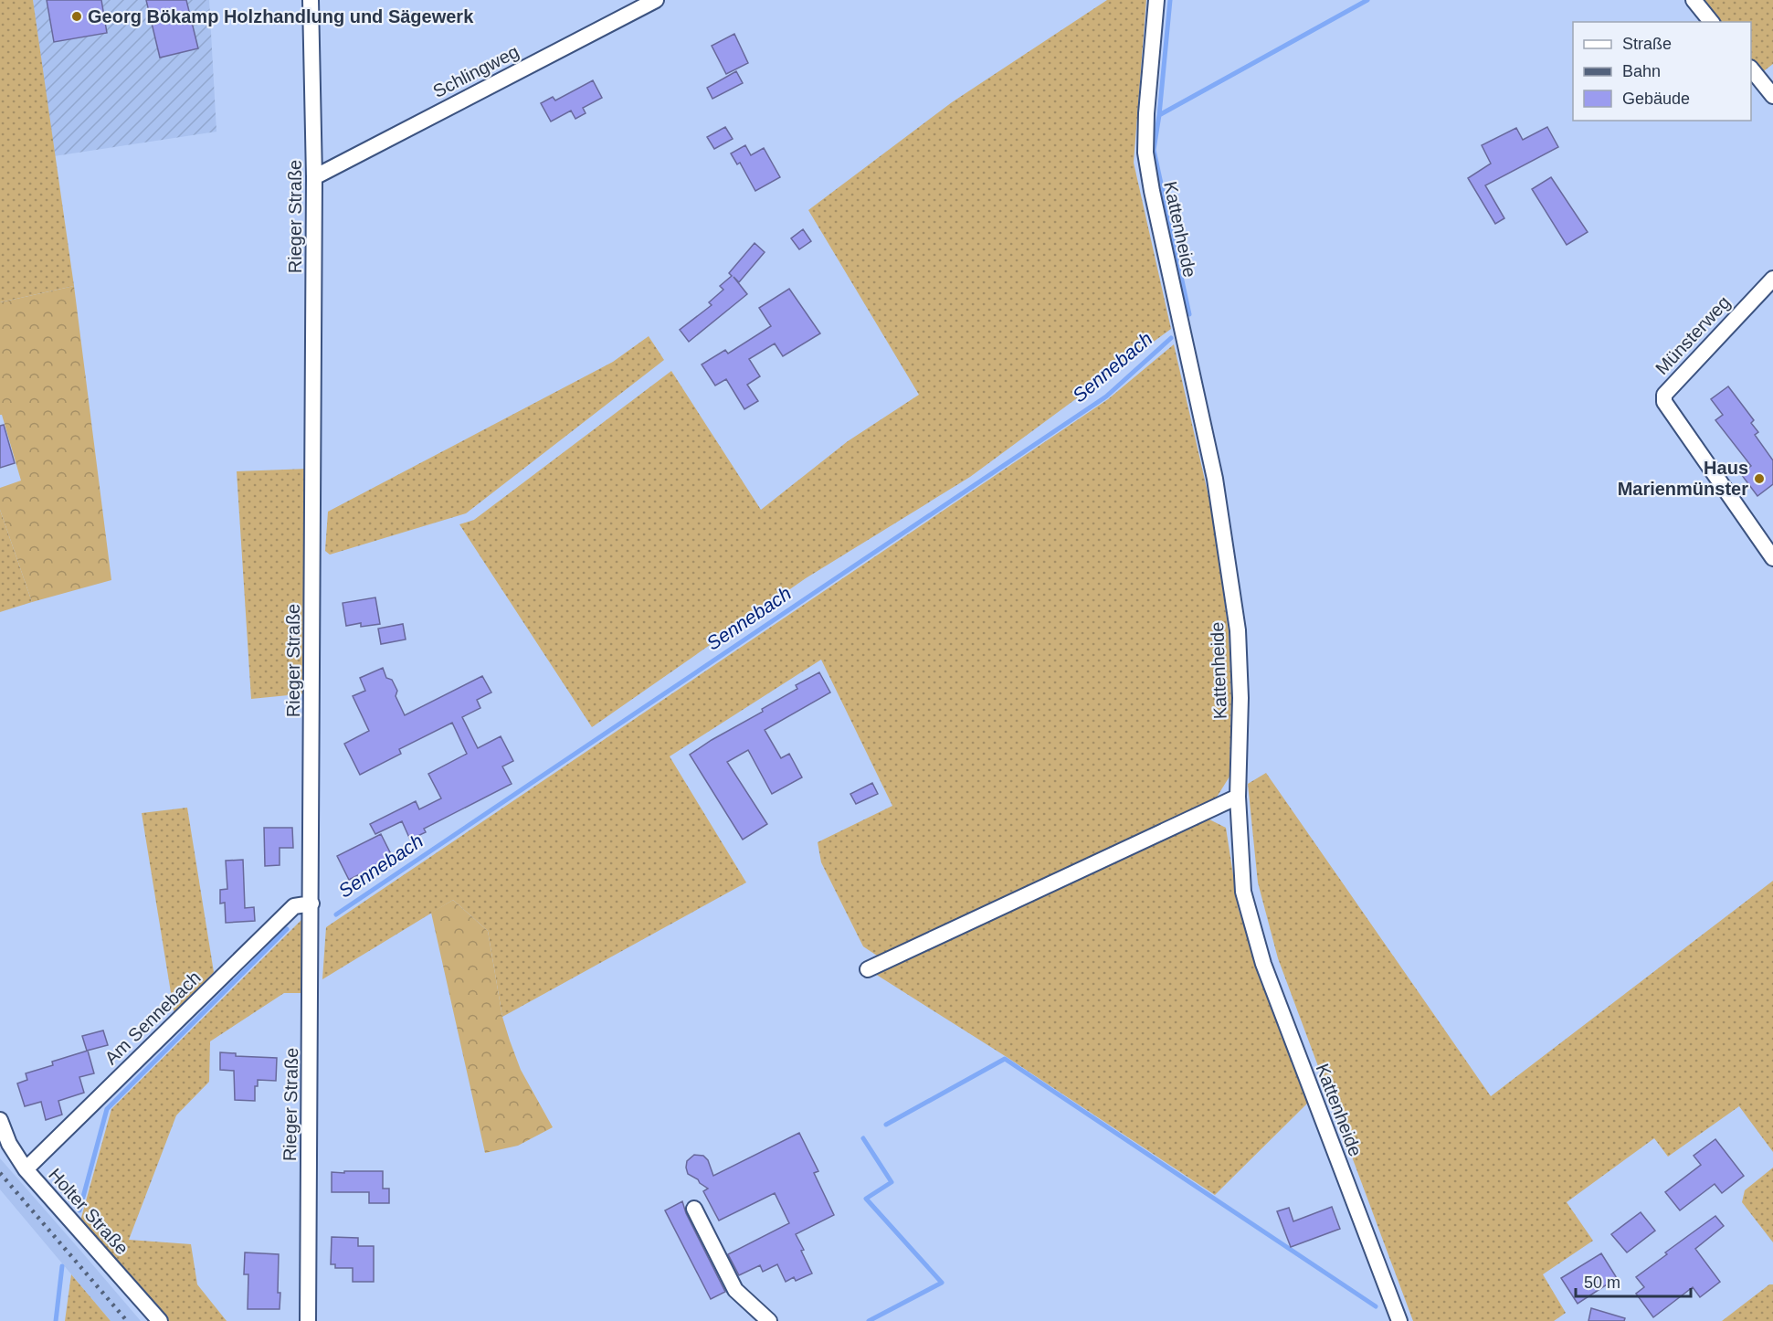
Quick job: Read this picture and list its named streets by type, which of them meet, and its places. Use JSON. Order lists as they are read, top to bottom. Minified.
{"streets":{"street":["Schlingweg","Rieger Straße","Kattenheide","Münsterweg","Am Sennebach","Holter Straße"]},"crossings":[["Schlingweg","Rieger Straße"],["Rieger Straße","Am Sennebach"],["Am Sennebach","Holter Straße"]],"water":["Sennebach"],"places":["Georg Bökamp Holzhandlung und Sägewerk","Haus Marienmünster"],"legend":["Straße","Bahn","Gebäude"],"scale_bar":"50 m"}
